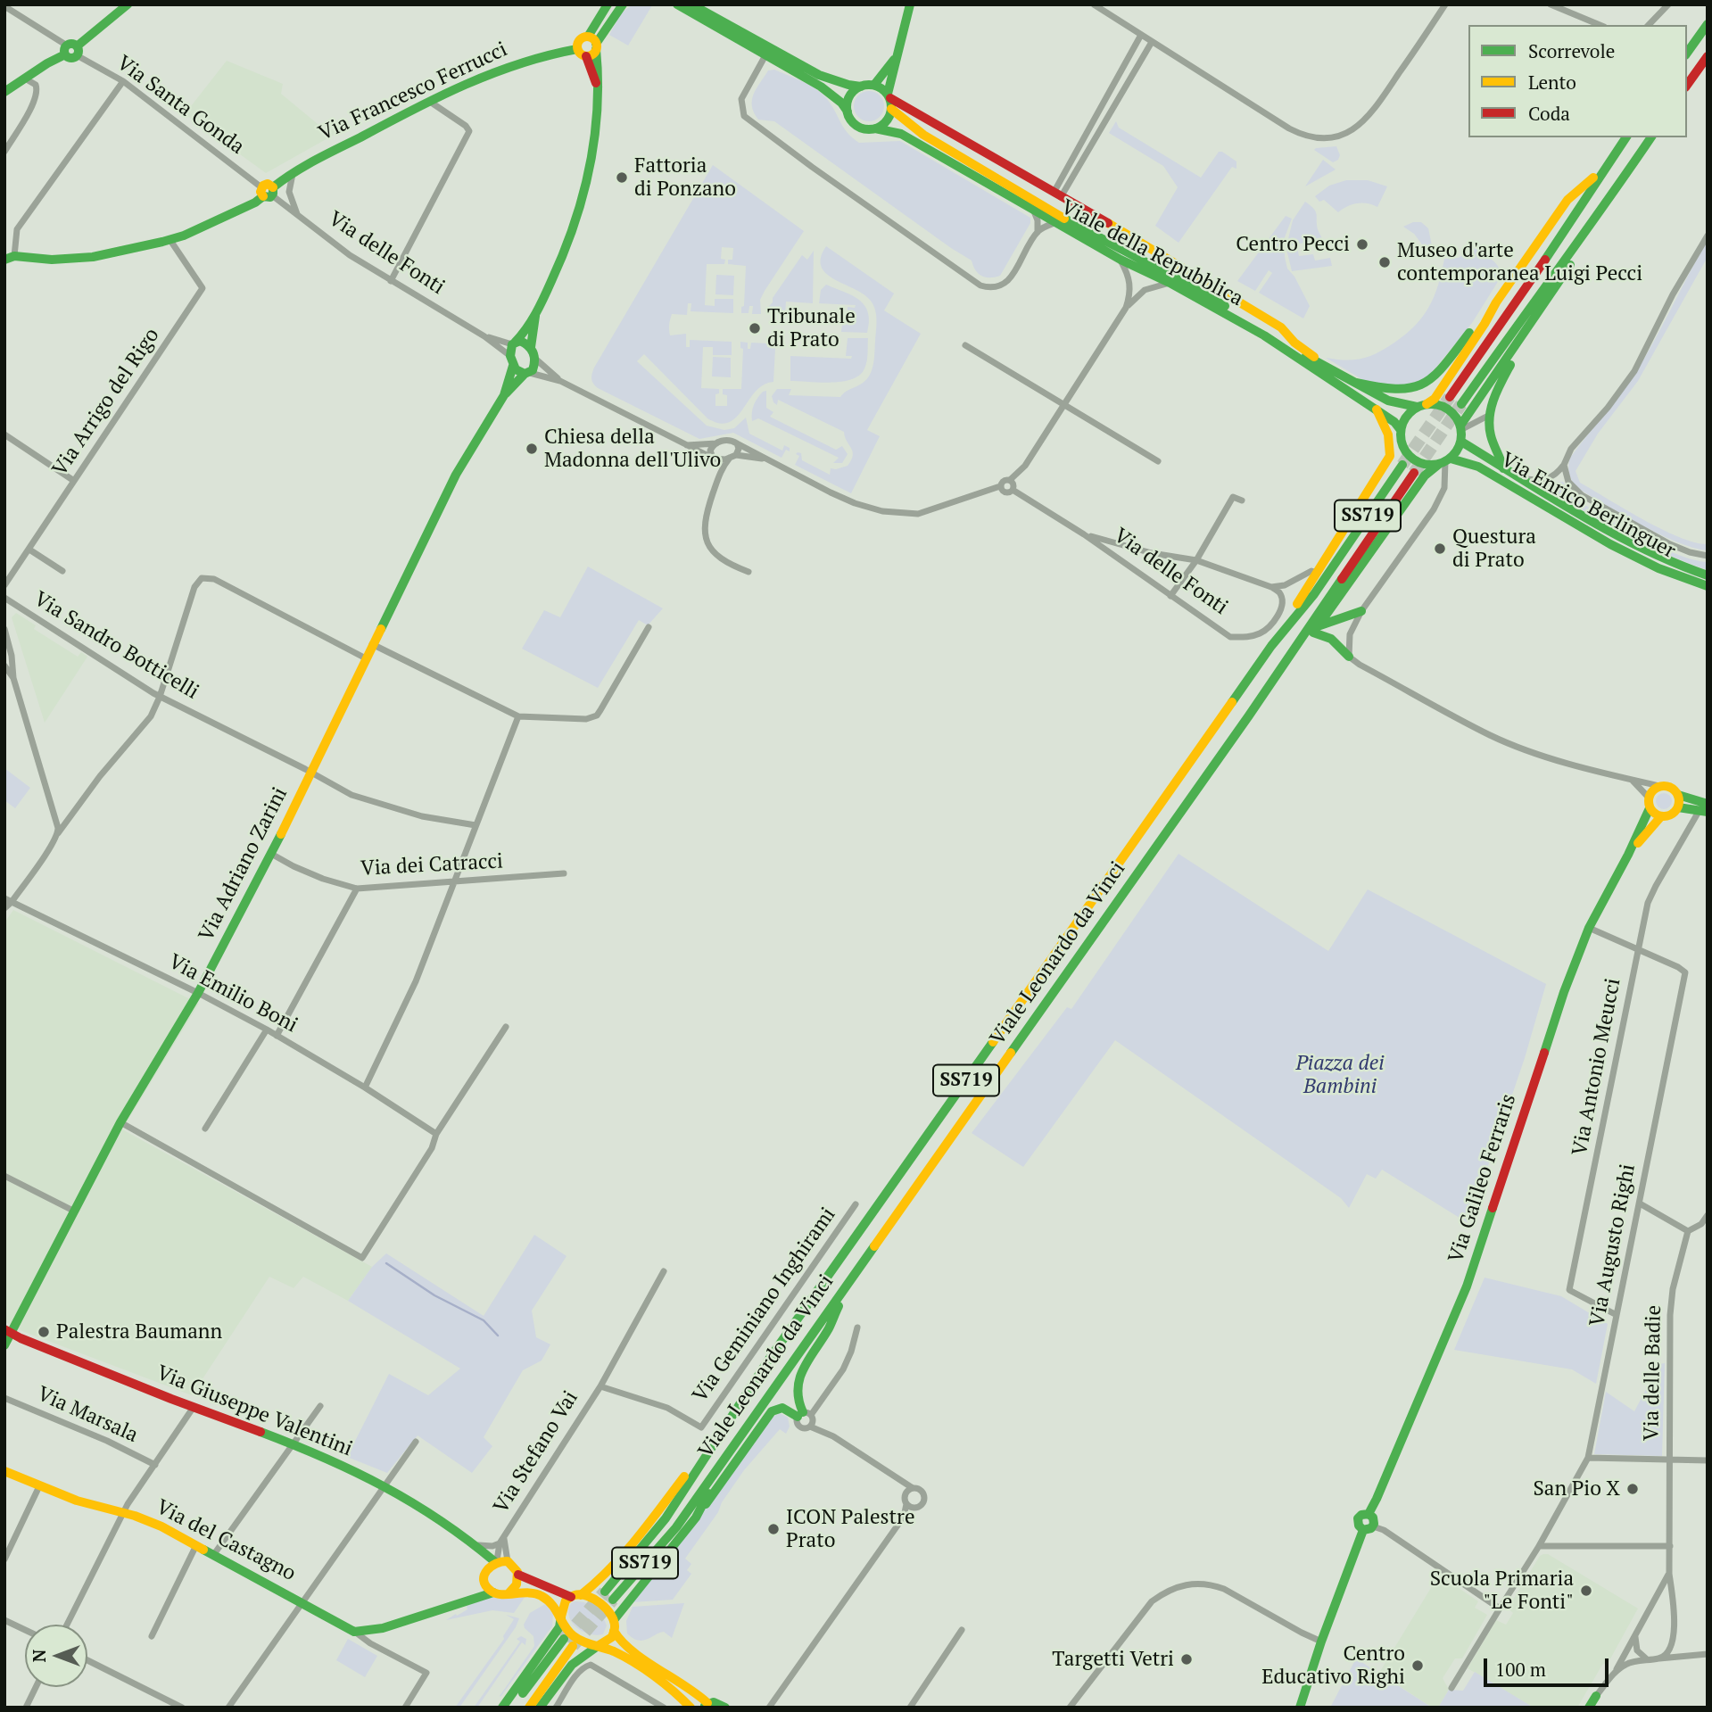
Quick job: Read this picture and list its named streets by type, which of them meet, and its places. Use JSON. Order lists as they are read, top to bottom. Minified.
{"streets":{"main road":["Via Francesco Ferrucci","Viale della Repubblica","Via Enrico Berlinguer","SS719","Via Adriano Zarini","Viale Leonardo da Vinci","Via Galileo Ferraris","Via delle Badie","Via Giuseppe Valentini","Via del Castagno"],"street":["Via Santa Gonda","Via delle Fonti","Via Arrigo del Rigo","Via Sandro Botticelli","Via dei Catracci","Via Emilio Boni","Via Antonio Meucci","Via Augusto Righi","Via Geminiano Inghirami","Via Marsala","Via Stefano Vai"]},"crossings":[["Via Francesco Ferrucci","Via Santa Gonda"],["Via Francesco Ferrucci","Via delle Fonti"],["Via Francesco Ferrucci","Via Arrigo del Rigo"],["Via Santa Gonda","Via delle Fonti"],["Viale della Repubblica","Via Enrico Berlinguer"],["Via Sandro Botticelli","Via Adriano Zarini"],["Via Adriano Zarini","Via dei Catracci"],["Via Adriano Zarini","Via Emilio Boni"],["Via Adriano Zarini","Via Giuseppe Valentini"],["Via Antonio Meucci","Via Augusto Righi"],["Via Galileo Ferraris","Via Augusto Righi"],["Via Geminiano Inghirami","Via Stefano Vai"],["Via Giuseppe Valentini","Via Stefano Vai"]],"parks":["Piazza dei Bambini"],"places":["Fattoria di Ponzano","Centro Pecci","Museo d'arte contemporanea Luigi Pecci","Tribunale di Prato","Chiesa della Madonna dell'Ulivo","Questura di Prato","Palestra Baumann","San Pio X","ICON Palestre Prato","Scuola Primaria \"Le Fonti\"","Targetti Vetri","Centro Educativo Righi"],"legend":["Scorrevole","Lento","Coda"],"scale_bar":"100 m","north":"left"}
